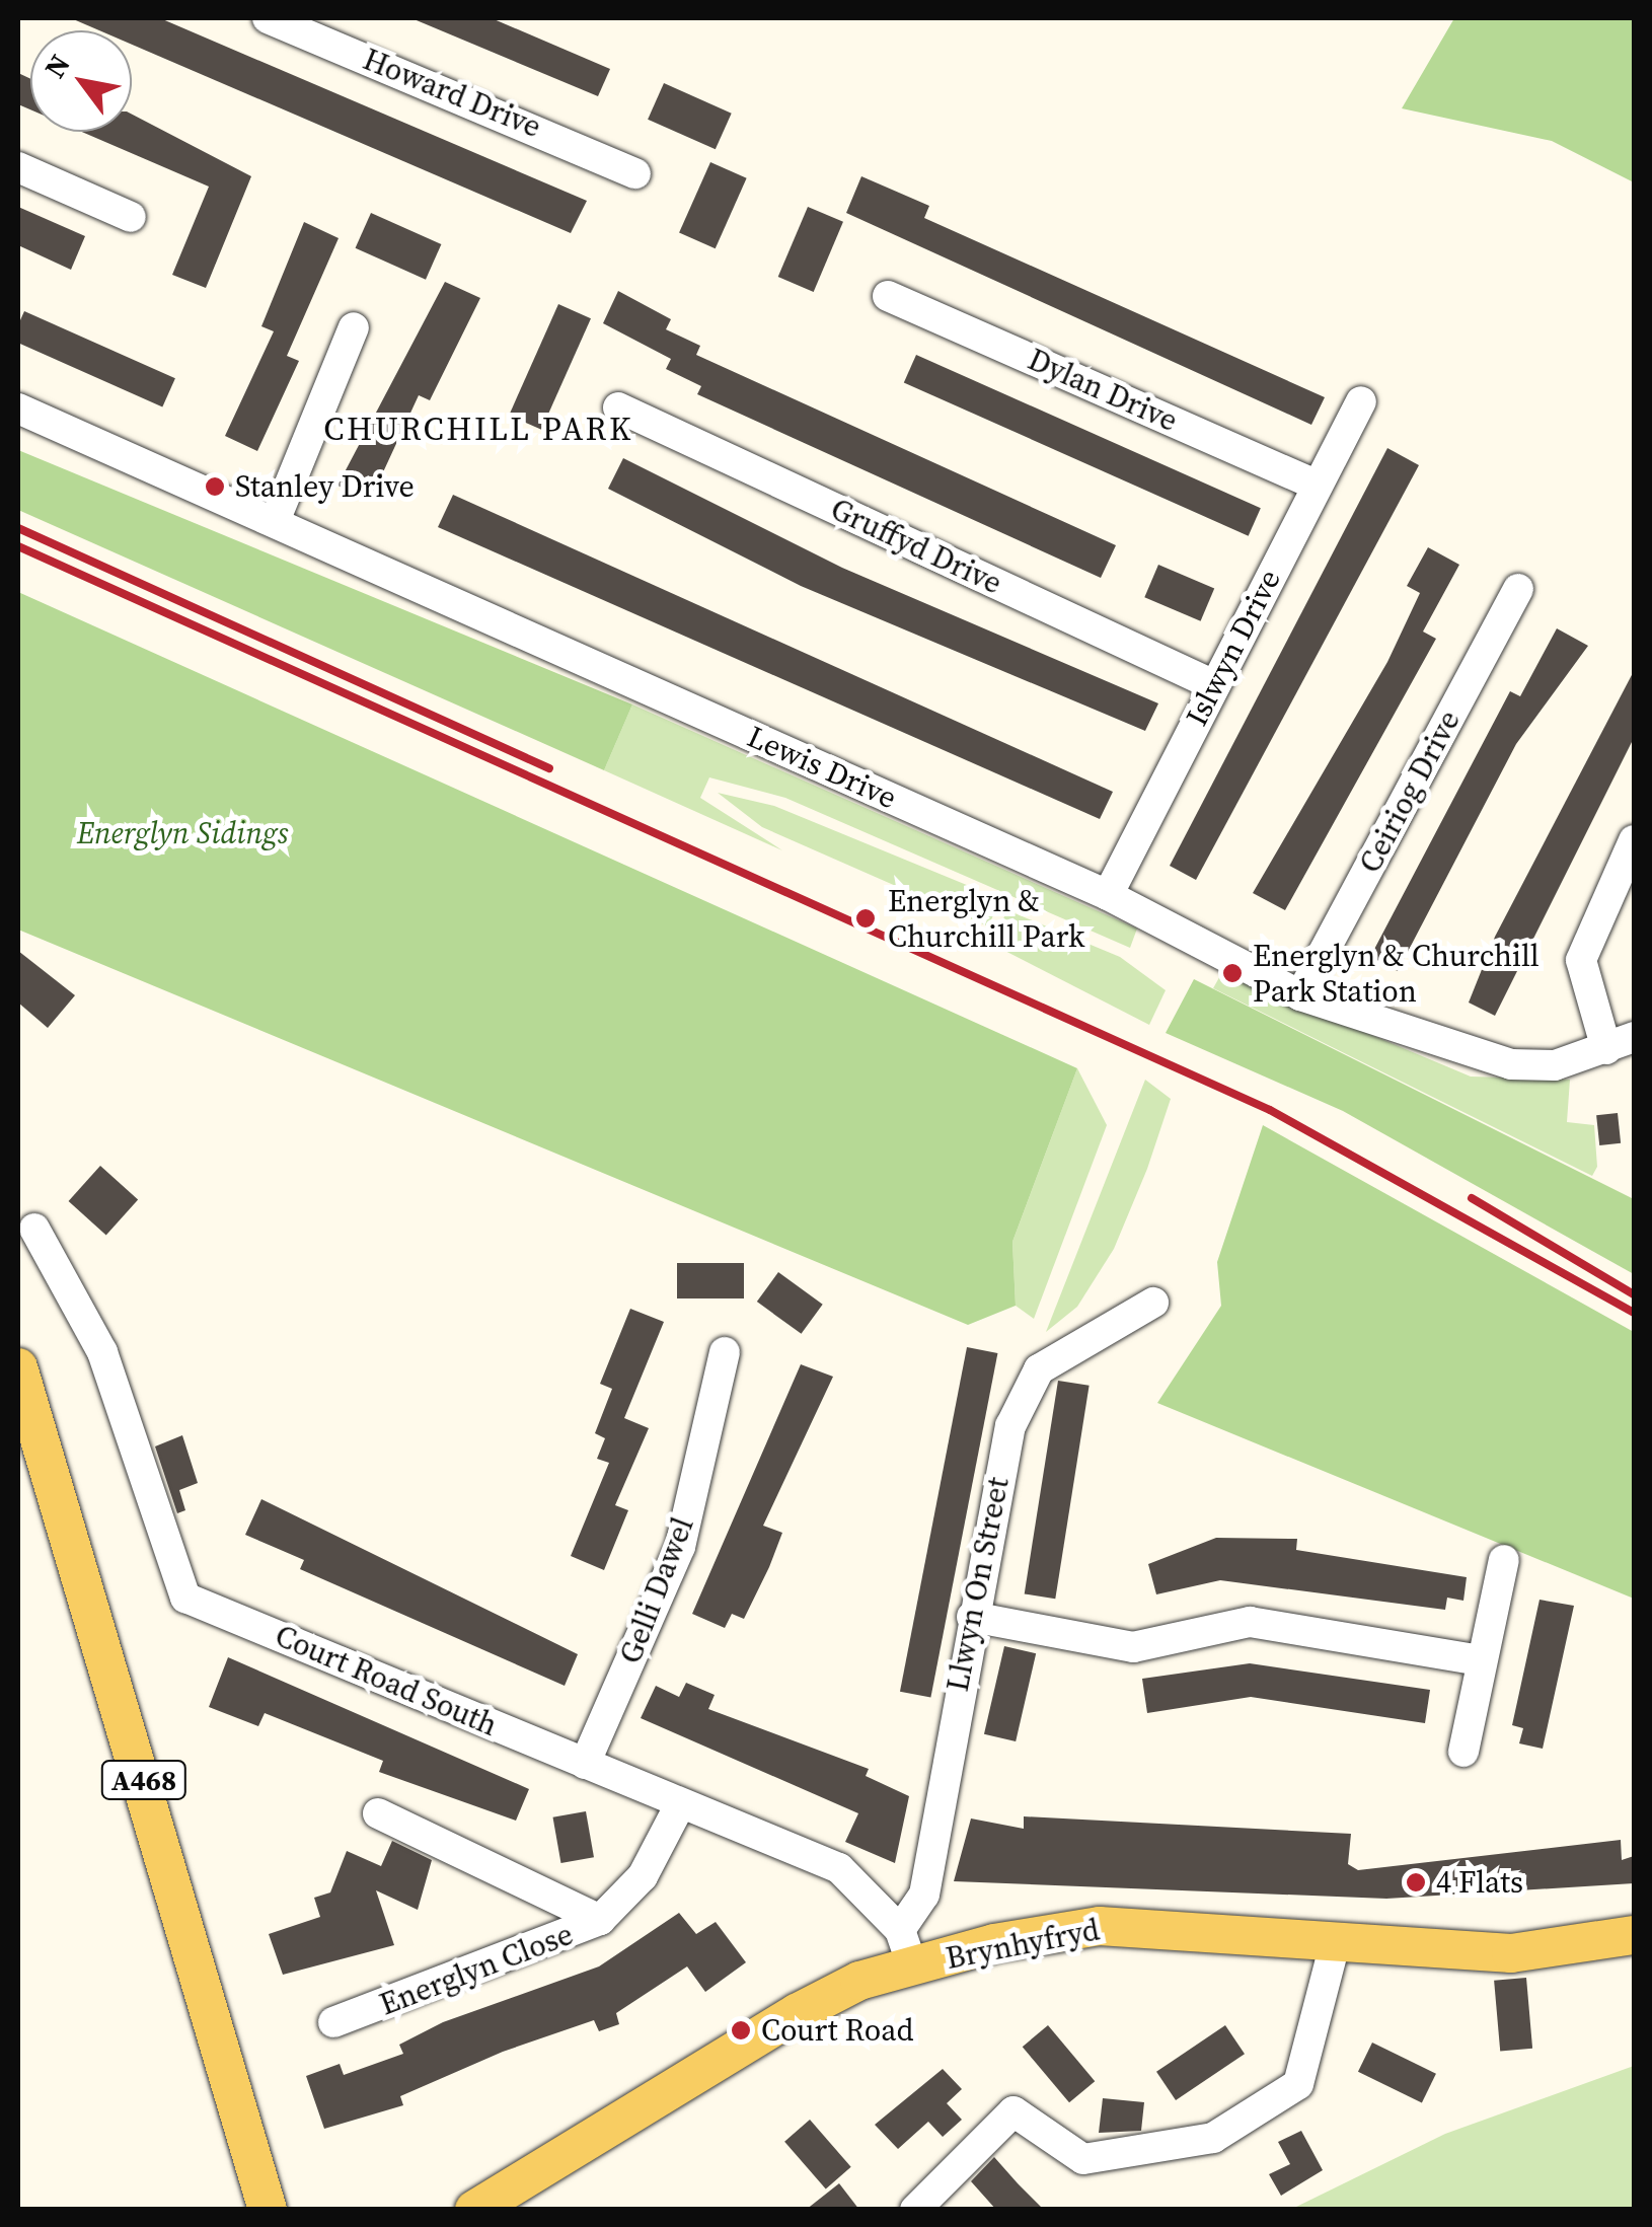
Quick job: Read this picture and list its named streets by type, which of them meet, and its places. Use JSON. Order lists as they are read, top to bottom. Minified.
{"streets":{"main road":["A468","Brynhyfryd"],"street":["Howard Drive","Dylan Drive","Gruffyd Drive","Islwyn Drive","Lewis Drive","Ceiriog Drive","Llwyn On Street","Gelli Dawel","Court Road South","Energlyn Close"]},"crossings":[["Dylan Drive","Islwyn Drive"],["Gruffyd Drive","Islwyn Drive"],["Islwyn Drive","Lewis Drive"],["Lewis Drive","Ceiriog Drive"],["Llwyn On Street","Court Road South"],["Gelli Dawel","Court Road South"],["Court Road South","Brynhyfryd"],["Court Road South","Energlyn Close"]],"districts":["CHURCHILL PARK"],"parks":["Energlyn Sidings"],"places":["Stanley Drive","Energlyn & Churchill Park","Energlyn & Churchill Park Station","4 Flats","Court Road"],"north":"top left"}
